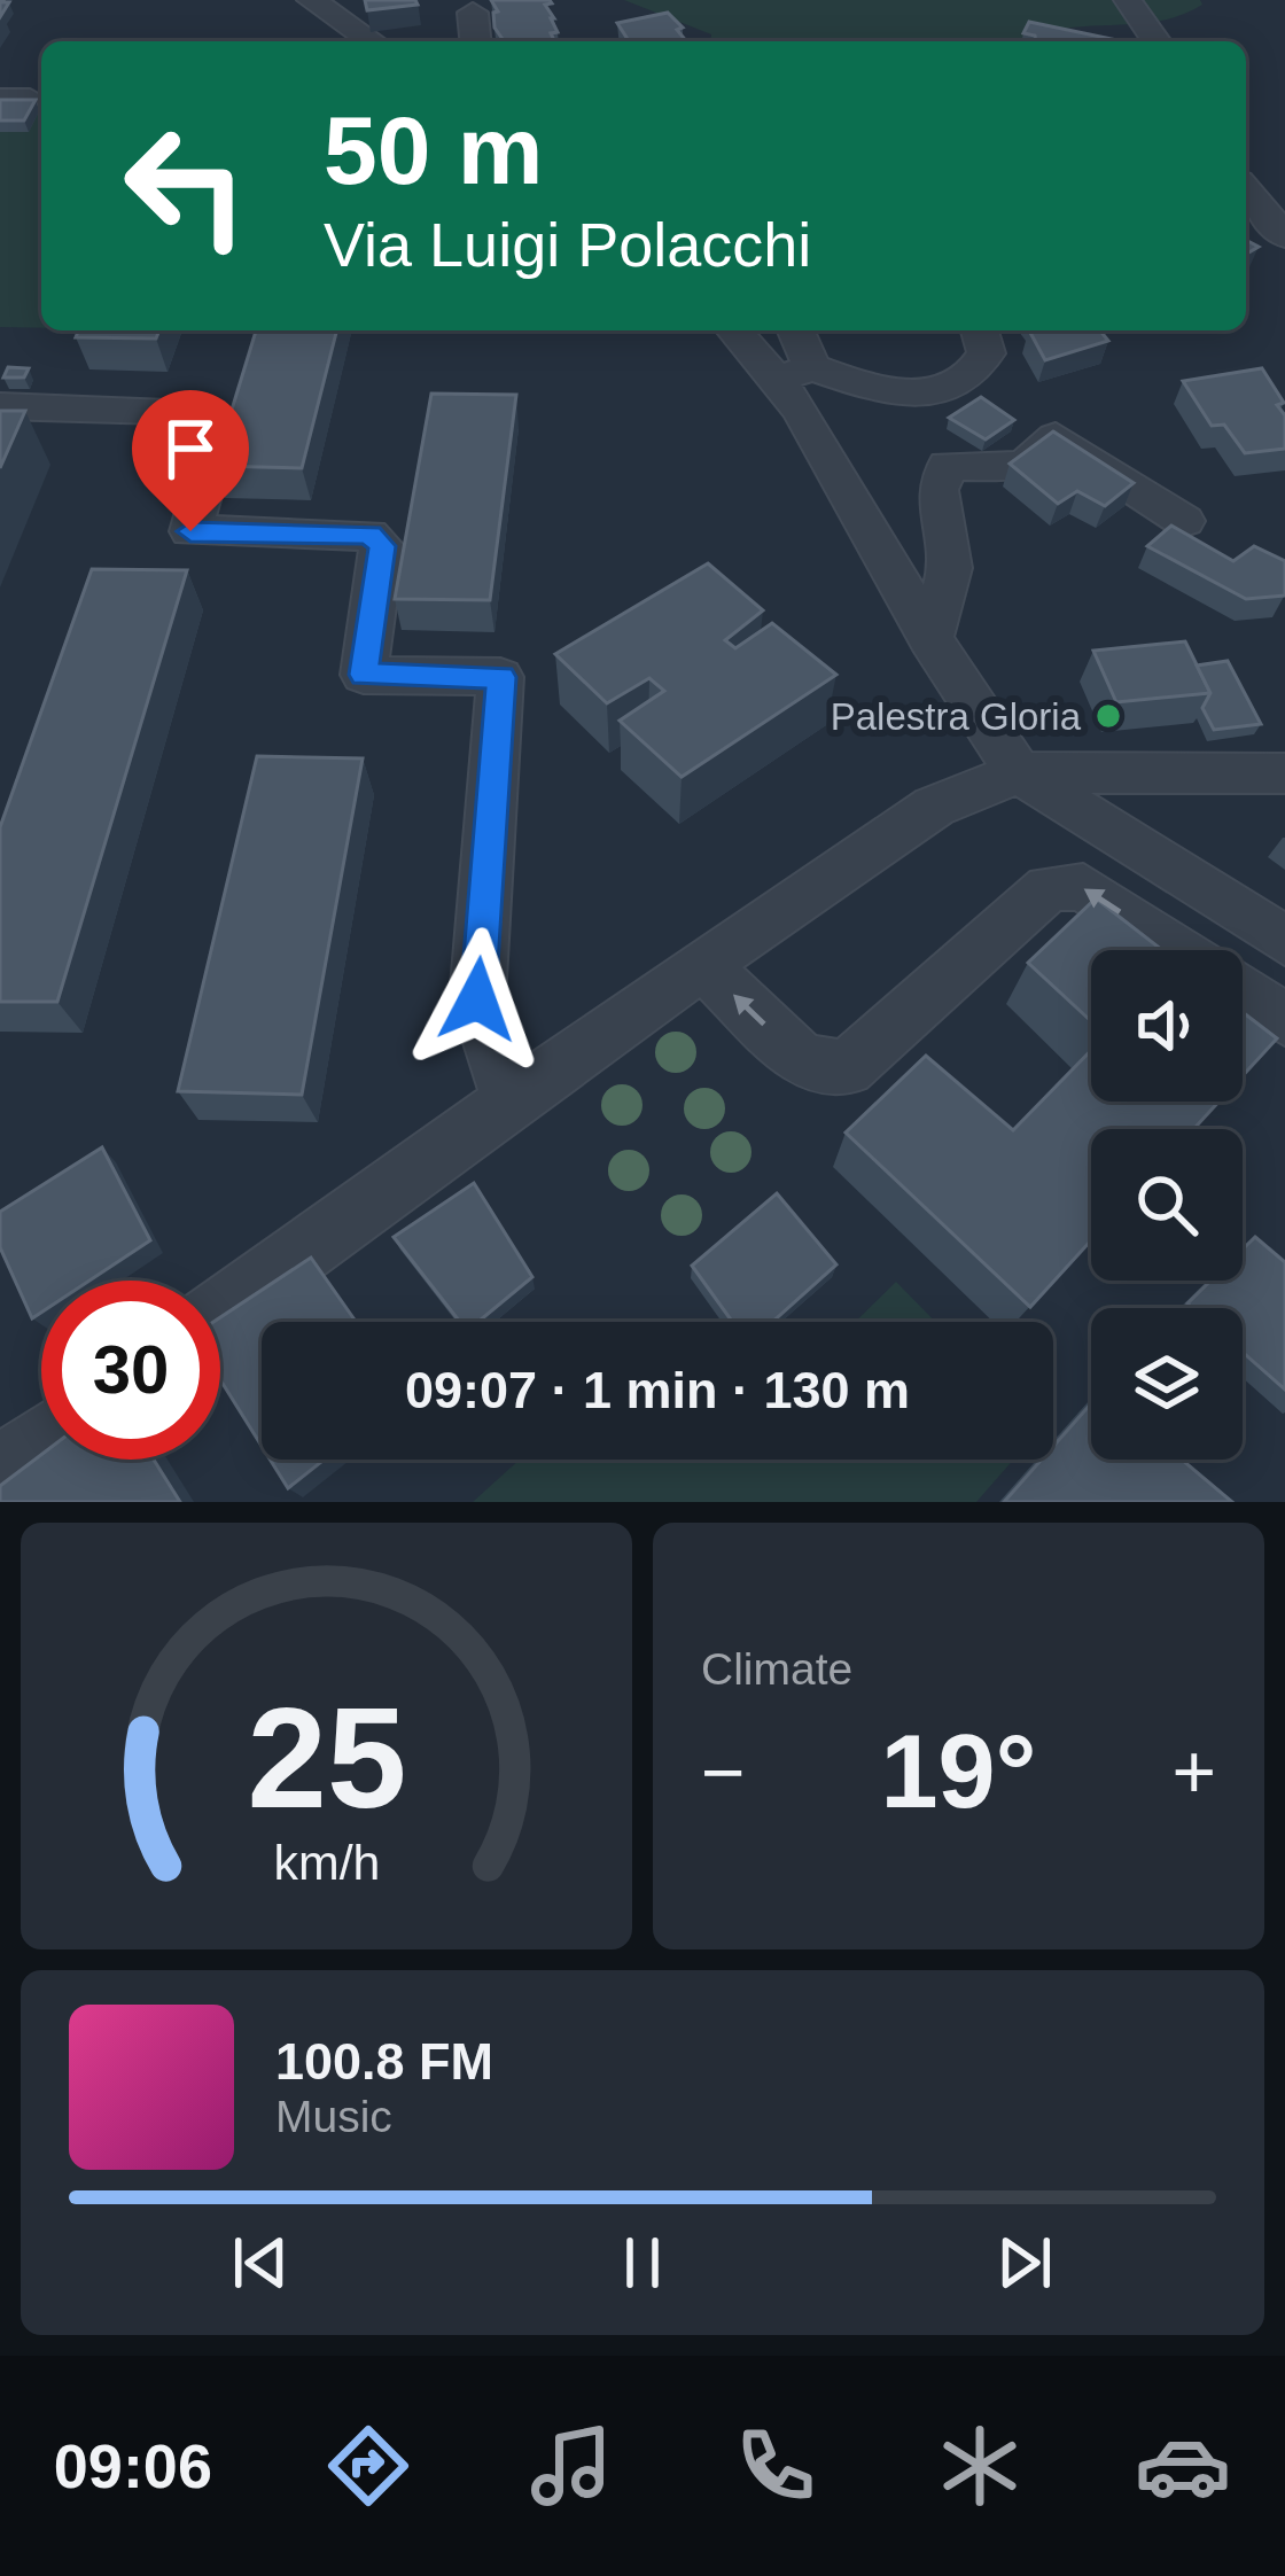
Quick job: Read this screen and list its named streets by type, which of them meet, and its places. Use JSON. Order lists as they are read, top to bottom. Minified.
{"places":["Palestra Gloria"],"page":{"turn":["50 m","Via Luigi Polacchi"],"limit":"30","trip":"09:07 · 1 min · 130 m","tile":"Climate","heat":["−","19°","+"],"song":["100.8 FM","Music"],"tabs":"09:06","gauge":["25","km/h"]}}
